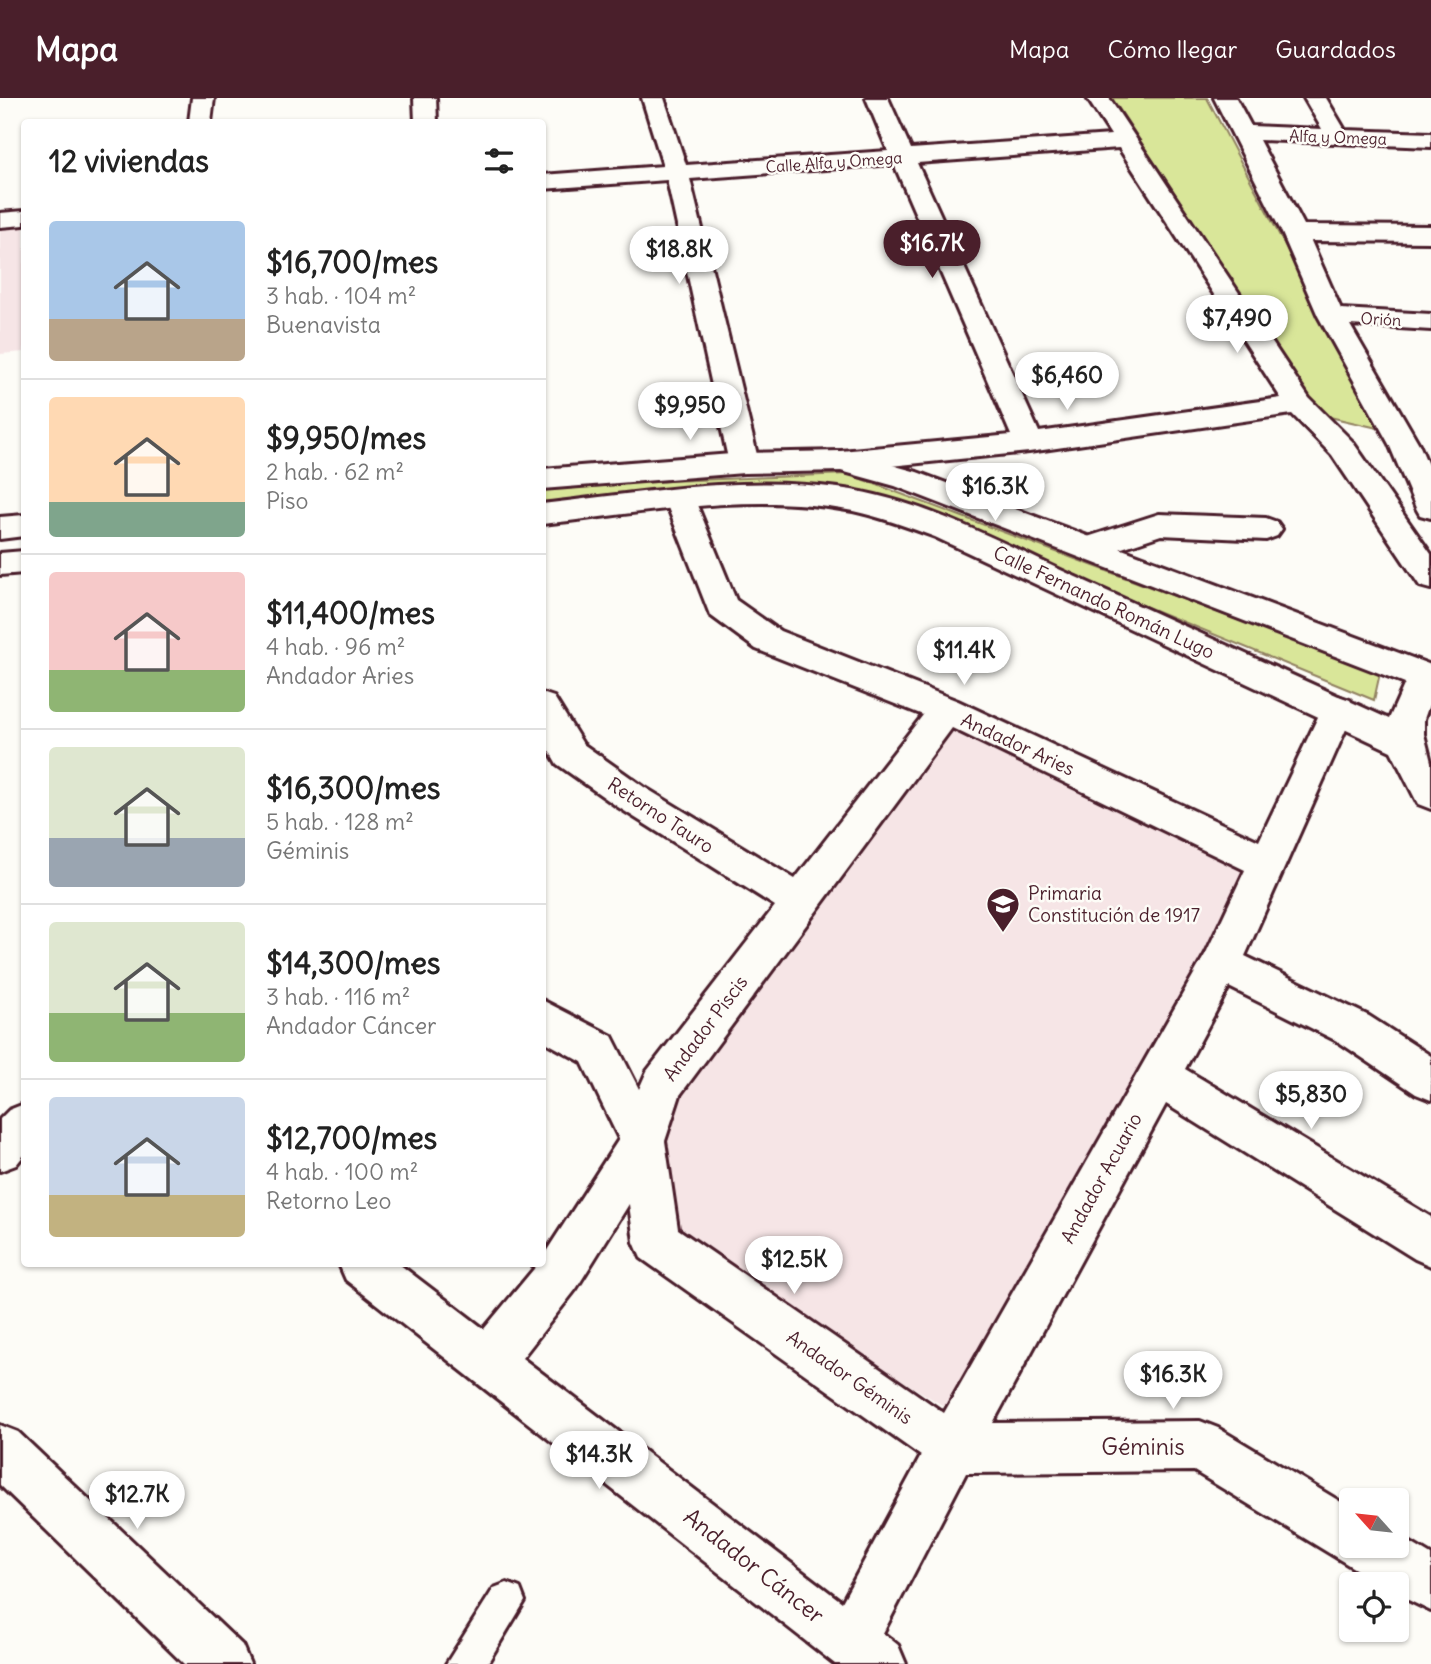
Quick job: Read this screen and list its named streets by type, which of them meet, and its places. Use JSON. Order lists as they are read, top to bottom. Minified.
{"streets":{"street":["Alfa y Omega","Calle Alfa y Omega","Orión","Calle Fernando Román Lugo","Andador Aries","Retorno Tauro","Andador Piscis","Andador Acuario","Andador Géminis","Géminis","Andador Cáncer"]},"crossings":[["Calle Fernando Román Lugo","Andador Aries"],["Calle Fernando Román Lugo","Andador Acuario"],["Andador Aries","Andador Piscis"],["Andador Aries","Andador Acuario"],["Retorno Tauro","Andador Piscis"],["Andador Piscis","Andador Géminis"],["Andador Piscis","Andador Cáncer"],["Andador Acuario","Andador Géminis"],["Andador Acuario","Géminis"],["Andador Acuario","Andador Cáncer"],["Andador Géminis","Géminis"]],"places":{"school or university":["Primaria Constitución de 1917"]},"north":"top left","page":{"header":"Mapa","nav":["Mapa","Cómo llegar","Guardados"],"heading":"12 viviendas","list":[{"name":"$16,700/mes","note":"3 hab. · 104 m² · Buenavista"},{"name":"$9,950/mes","note":"2 hab. · 62 m² · Piso"},{"name":"$11,400/mes","note":"4 hab. · 96 m² · Andador Aries"},{"name":"$16,300/mes","note":"5 hab. · 128 m² · Géminis"},{"name":"$14,300/mes","note":"3 hab. · 116 m² · Andador Cáncer"},{"name":"$12,700/mes","note":"4 hab. · 100 m² · Retorno Leo"}],"price":["$16.7K","$18.8K","$7,490","$6,460","$9,950","$16.3K","$11.4K","$5,830","$12.5K","$16.3K","$14.3K","$12.7K"]}}
